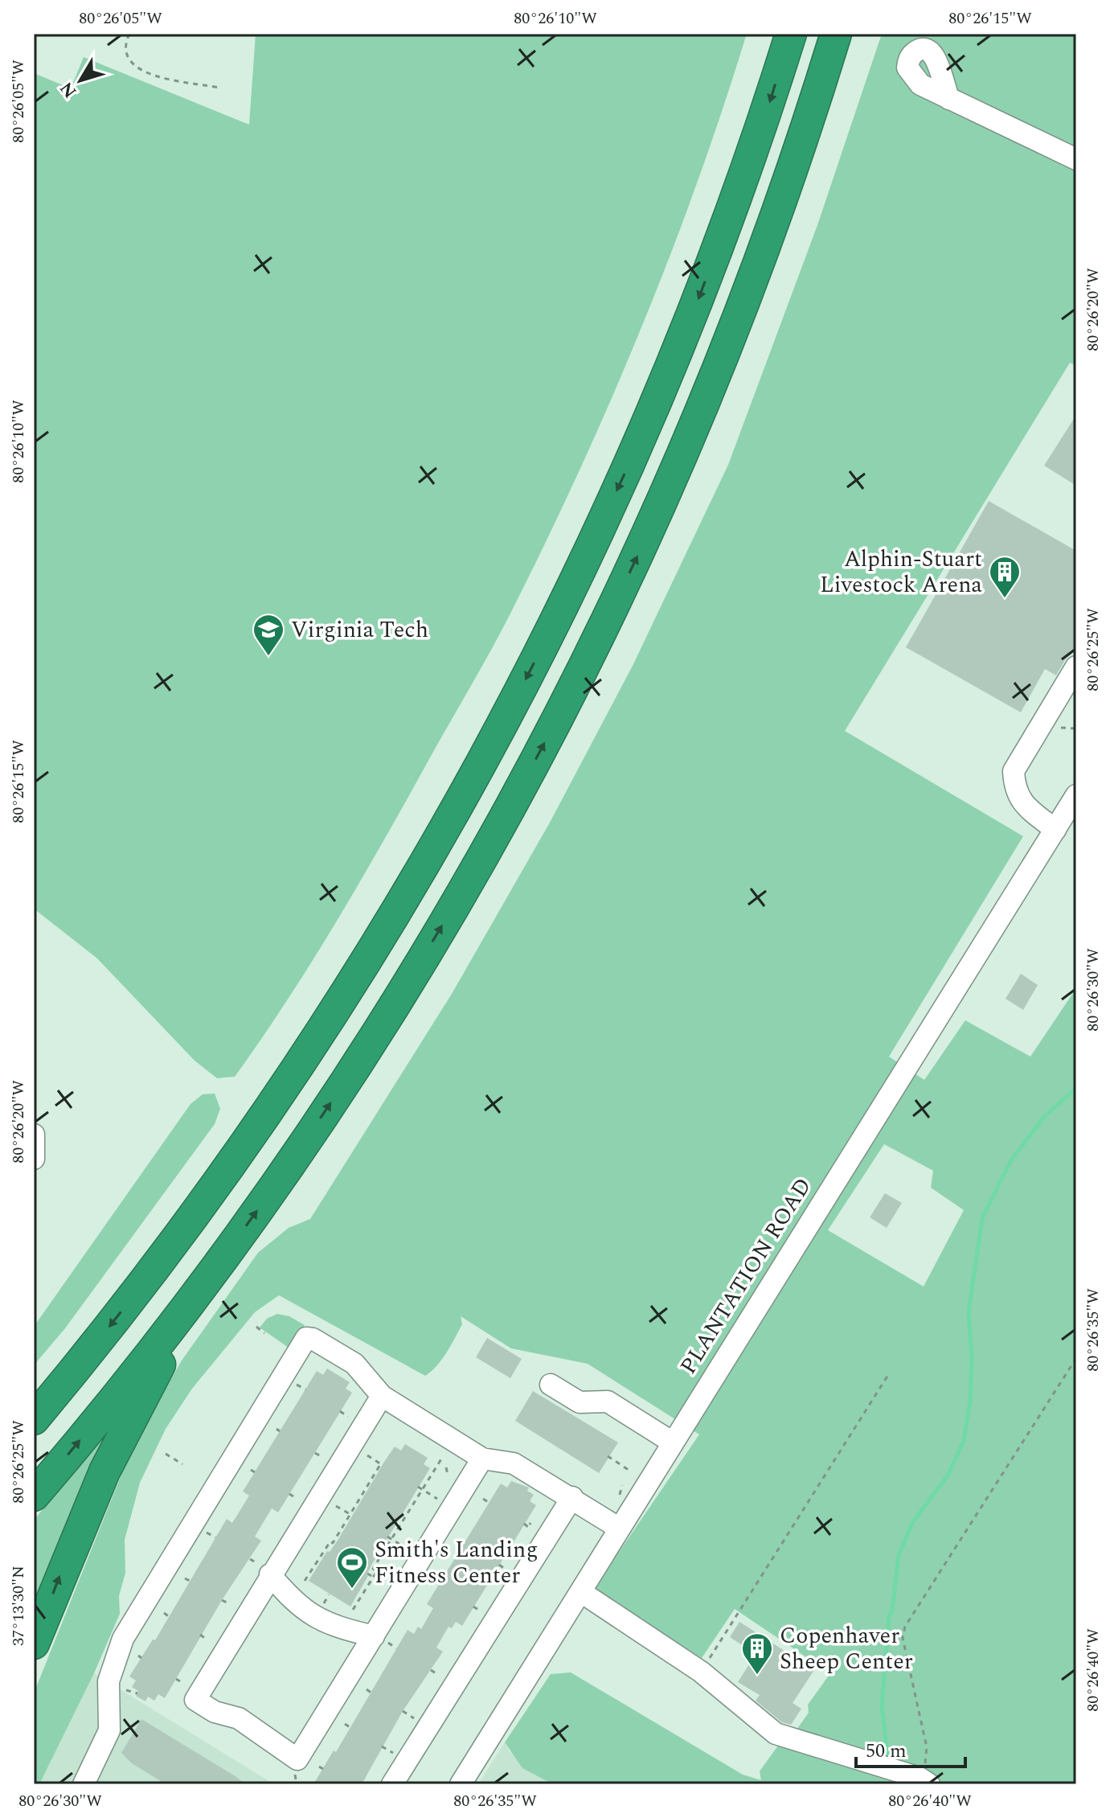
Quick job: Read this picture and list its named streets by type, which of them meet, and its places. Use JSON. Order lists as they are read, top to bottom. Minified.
{"streets":{"street":["PLANTATION ROAD"]},"places":{"building":["Alphin-Stuart Livestock Arena","Copenhaver Sheep Center"],"school or university":["Virginia Tech"],"sports":["Smith's Landing Fitness Center"]},"scale_bar":"50 m","north":"bottom left","coordinates":["80°26'05\"W","80°26'10\"W","80°26'15\"W","80°26'20\"W","80°26'25\"W","80°26'30\"W","80°26'35\"W","37°13'30\"N","80°26'40\"W"]}
